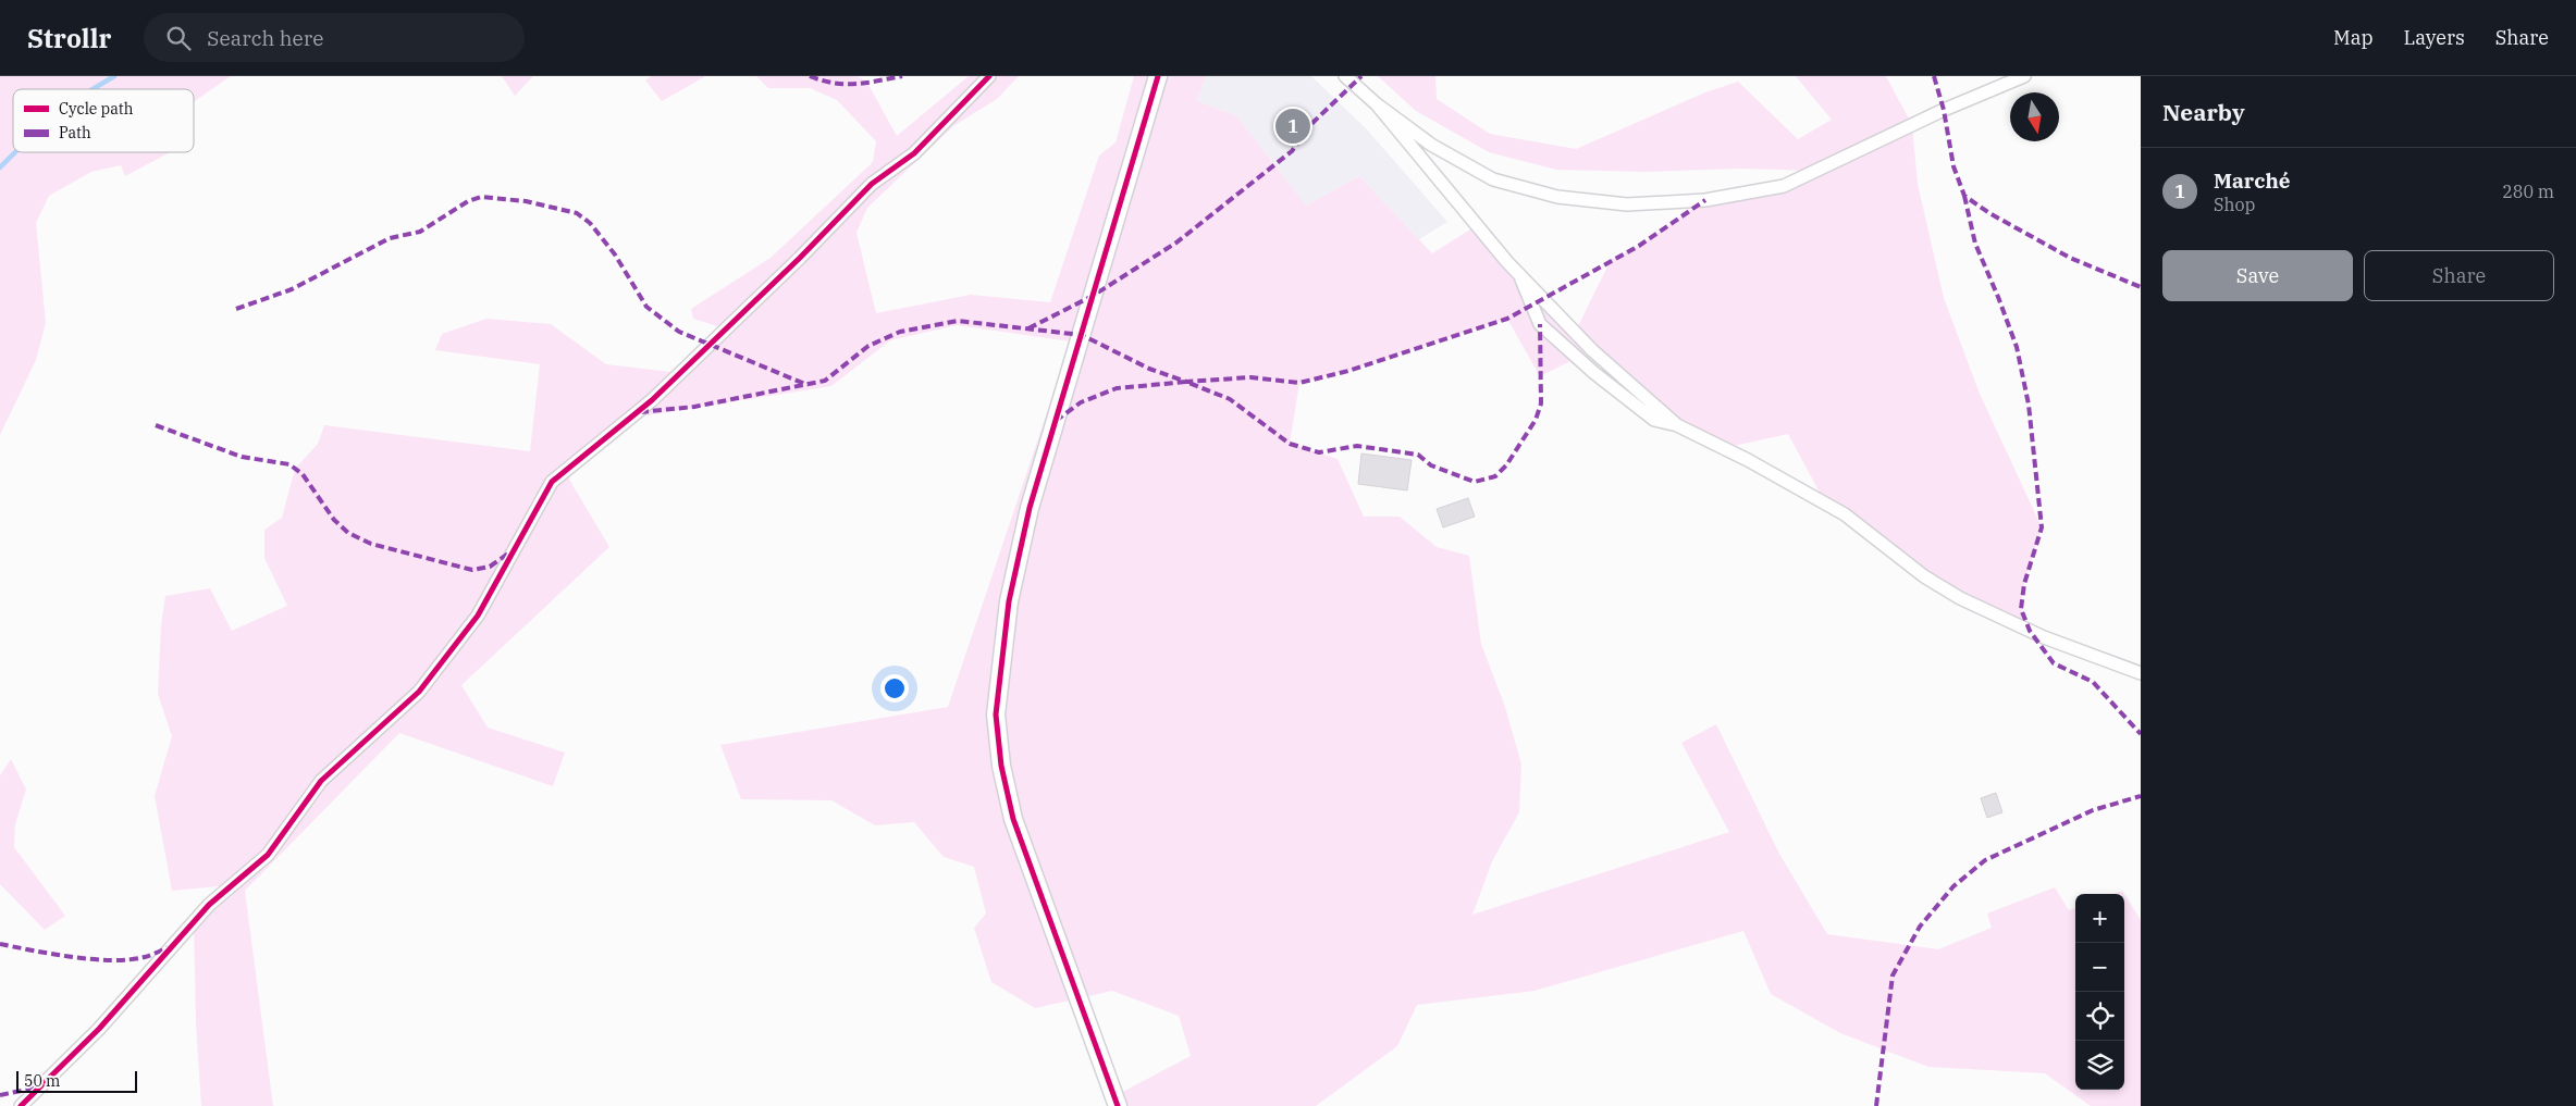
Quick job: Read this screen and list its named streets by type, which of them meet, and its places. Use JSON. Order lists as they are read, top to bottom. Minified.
{"legend":["Cycle path","Path"],"scale_bar":"50 m","north":"bottom","page":{"header":"Strollr","search":"Search here","nav":["Map","Layers","Share"],"heading":"Nearby","pins":"1","list":[{"mark":"1","name":"Marché","note":"Shop","value":"280 m"}],"buttons":["Save","Share"],"map_buttons":["+","−"],"scale":"50 m"}}
